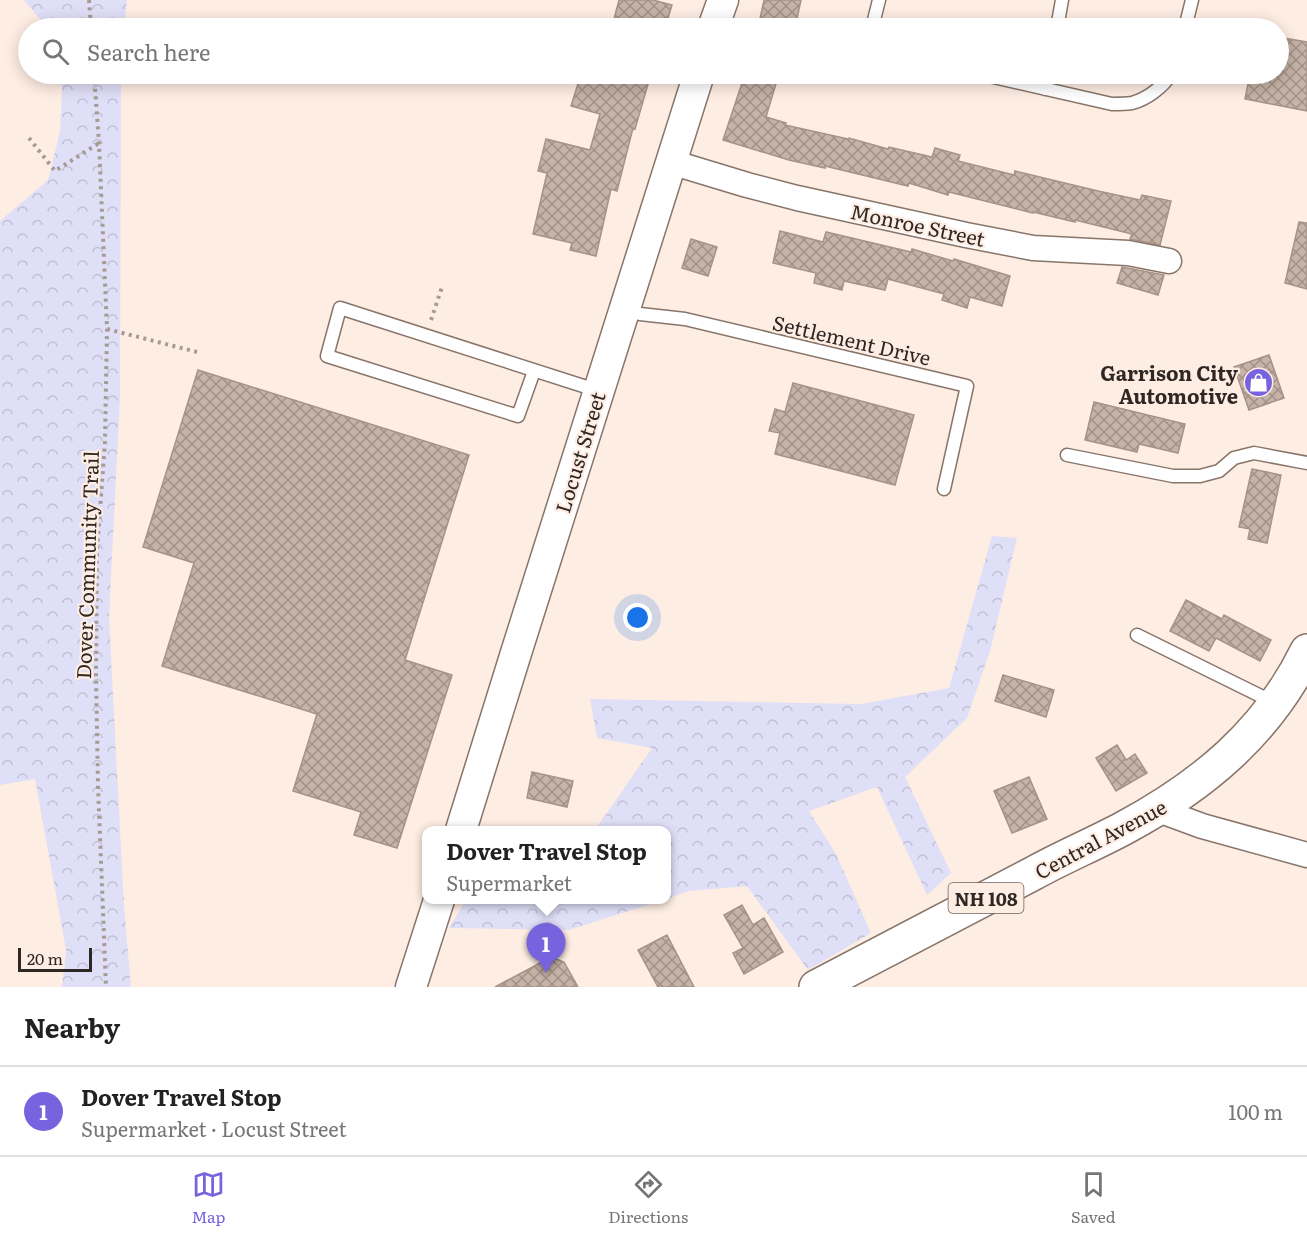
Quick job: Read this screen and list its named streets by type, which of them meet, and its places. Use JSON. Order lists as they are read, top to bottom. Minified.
{"streets":{"main road":["Central Avenue","NH 108"],"street":["Monroe Street","Locust Street"],"lane":["Settlement Drive"],"path":["Dover Community Trail"]},"crossings":[["Monroe Street","Locust Street"],["Settlement Drive","Locust Street"]],"places":{"shop":["Garrison City Automotive"]},"scale_bar":"20 m","page":{"search":"Search here","popup":["Dover Travel Stop","Supermarket"],"pins":"1","scale":"20 m","heading":"Nearby","list":[{"mark":"1","name":"Dover Travel Stop","note":"Supermarket · Locust Street","value":"100 m"}],"nav":["Map","Directions","Saved"]}}
